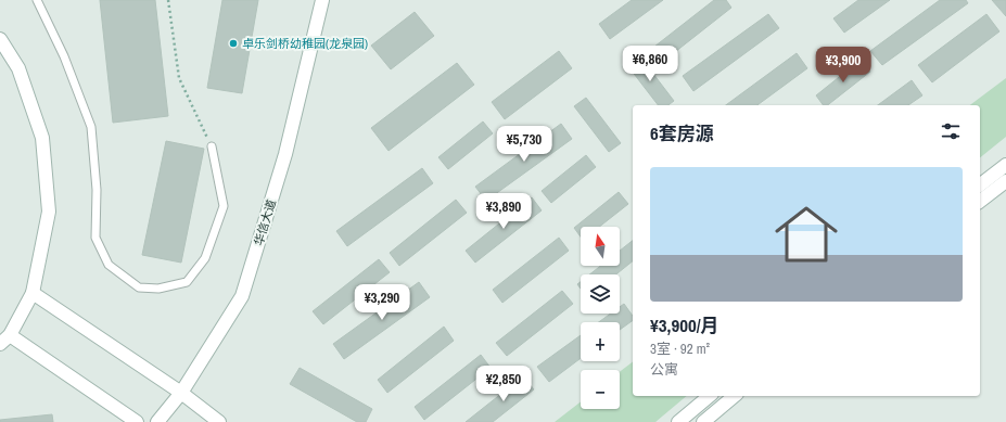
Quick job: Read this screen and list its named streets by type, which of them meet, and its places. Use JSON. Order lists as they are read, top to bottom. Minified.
{"streets":{"street":["华信大道"]},"places":["卓乐剑桥幼稚园(龙泉园)"],"north":"top","page":{"price":["¥6,860","¥3,900","¥5,730","¥3,890","¥3,290","¥2,850"],"heading":"6套房源","list":[{"name":"¥3,900/月","note":"3室 · 92 m² · 公寓"}],"map_buttons":["+","−"]}}
